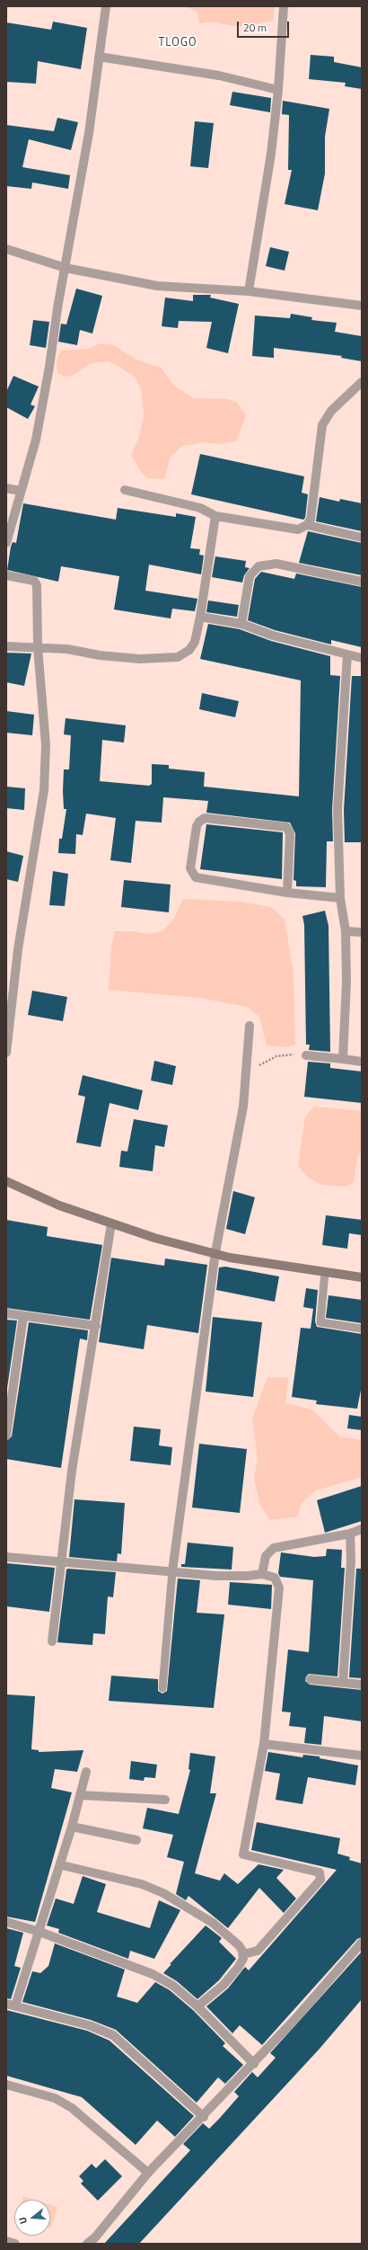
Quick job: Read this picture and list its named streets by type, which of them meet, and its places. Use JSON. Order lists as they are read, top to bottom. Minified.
{"districts":["TLOGO"],"scale_bar":"20 m","north":"left"}
